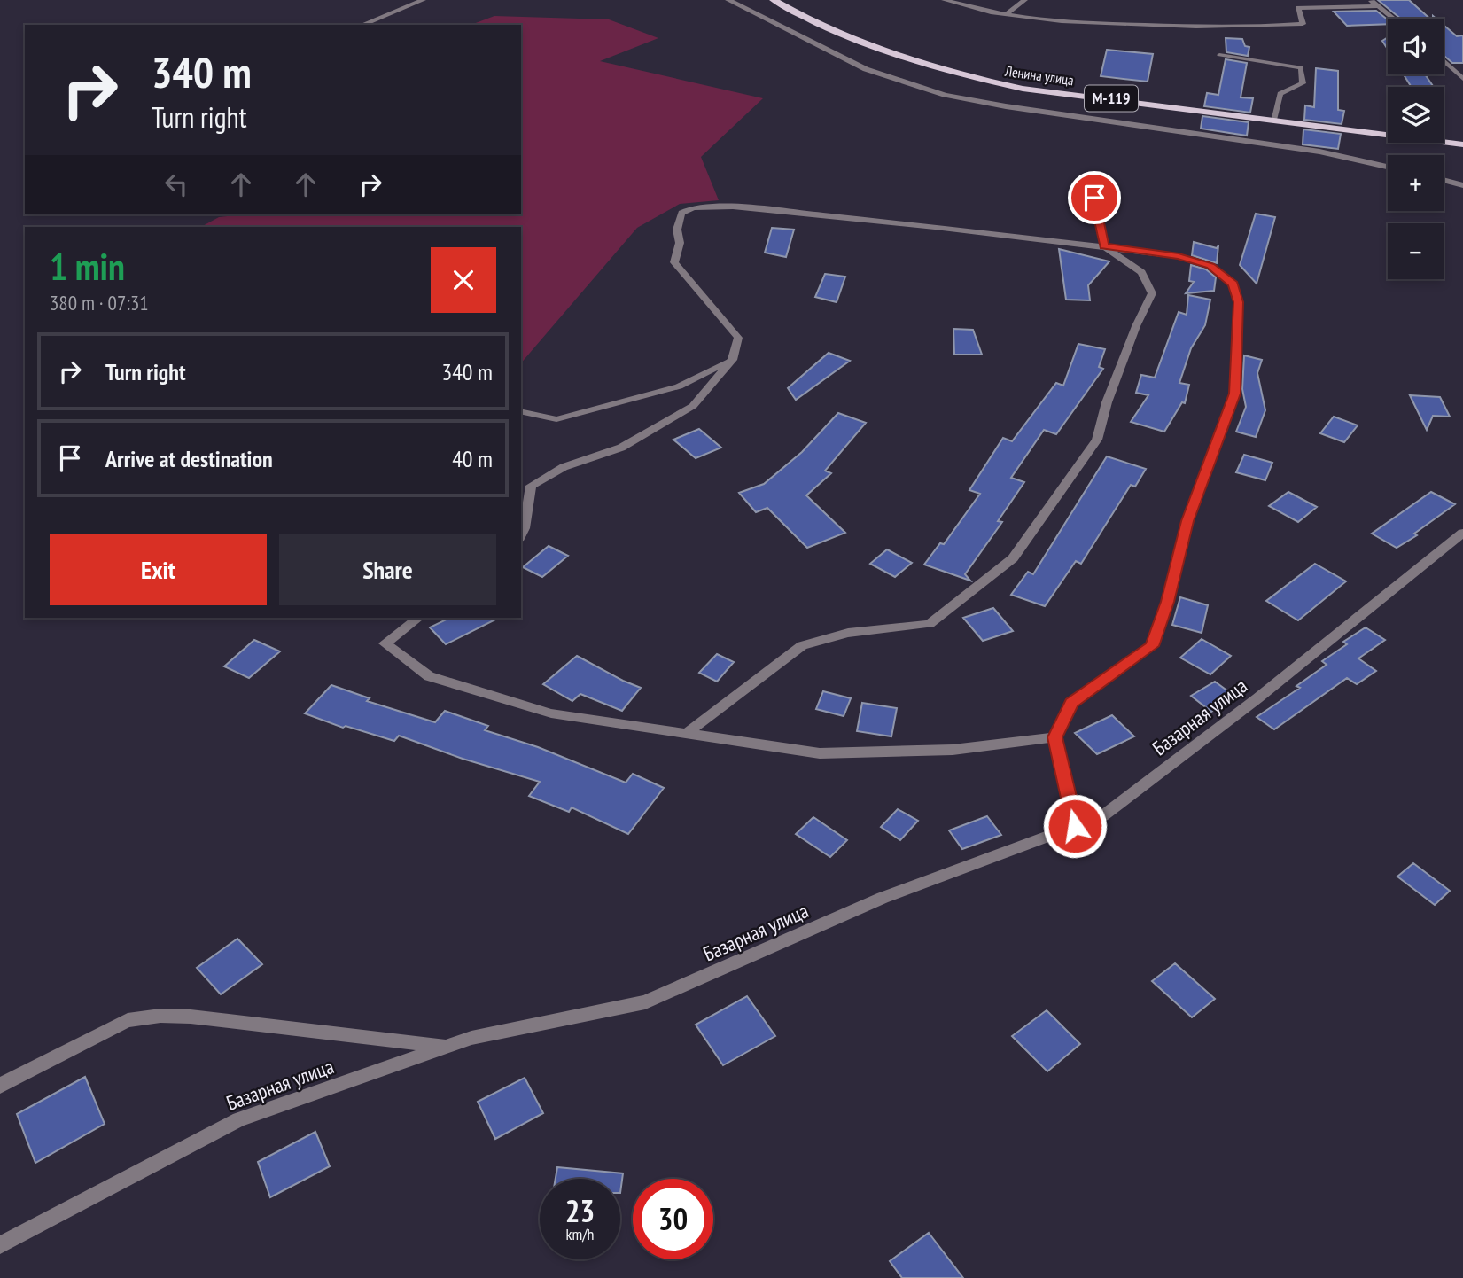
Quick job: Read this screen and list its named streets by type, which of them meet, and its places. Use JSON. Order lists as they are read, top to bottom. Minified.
{"streets":{"main road":["Ленина улица","М-119"],"street":["Базарная улица"]},"page":{"map_buttons":["+","−"],"turn":["340 m","Turn right"],"heading":["1 min","380 m · 07:31"],"list":[{"name":"Turn right","value":"340 m"},{"name":"Arrive at destination","value":"40 m"}],"buttons":["Exit","Share"],"speed":"23 km/h","limit":"30"}}
